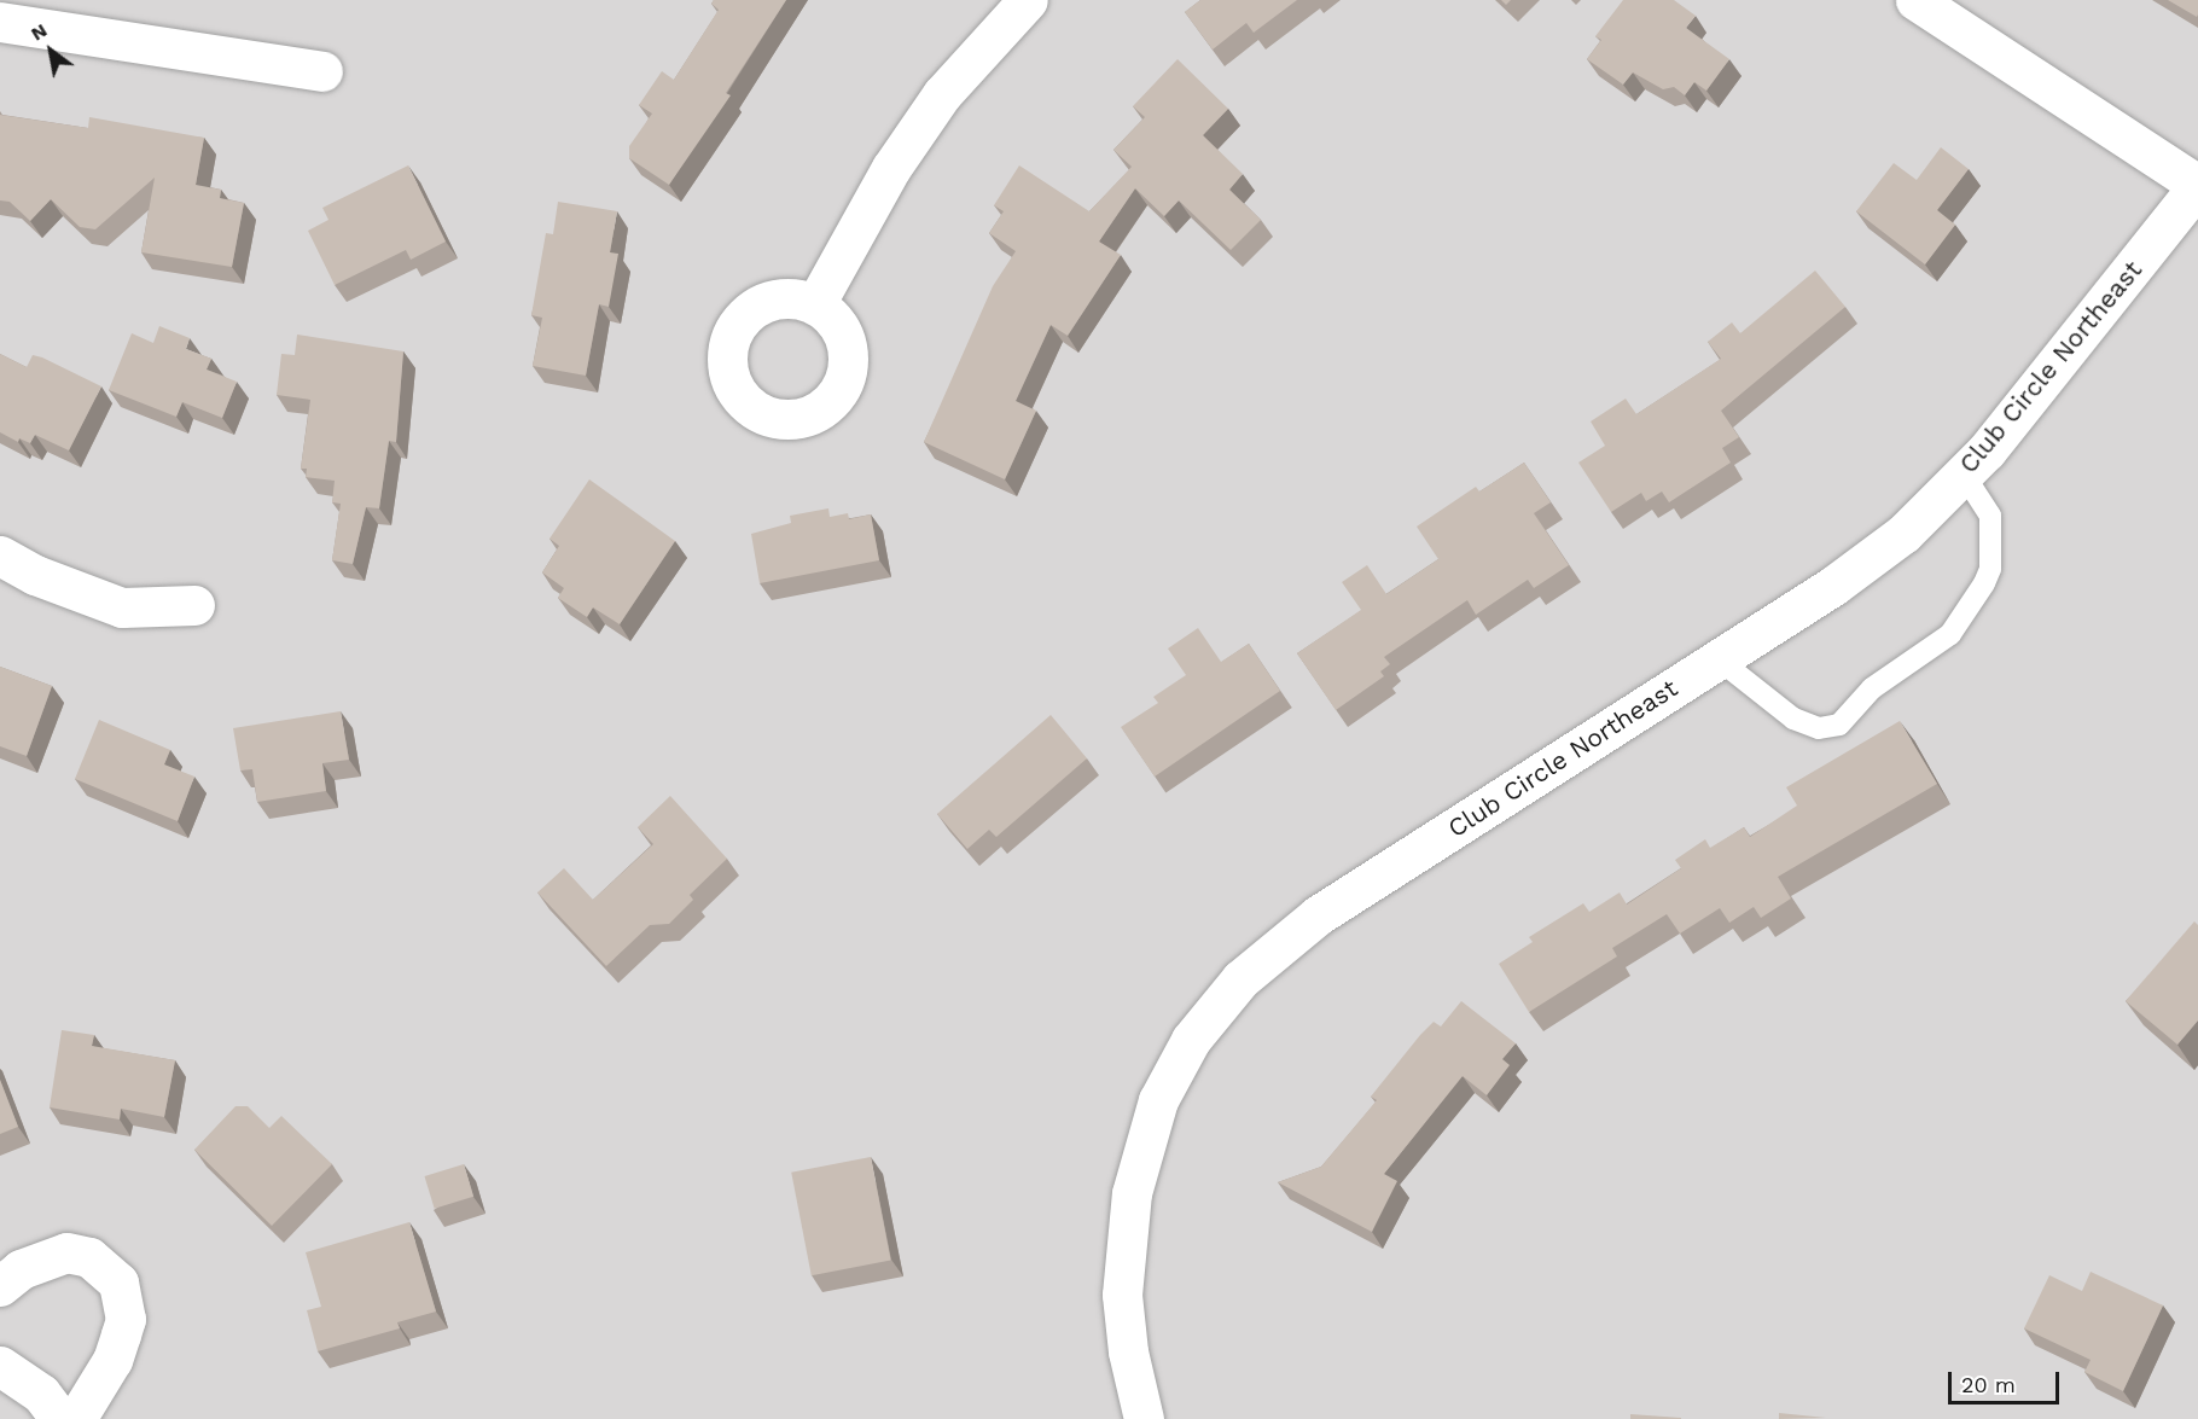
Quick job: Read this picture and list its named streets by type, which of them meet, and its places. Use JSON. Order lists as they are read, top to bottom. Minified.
{"streets":{"street":["Club Circle Northeast"]},"scale_bar":"20 m","north":"top left"}
